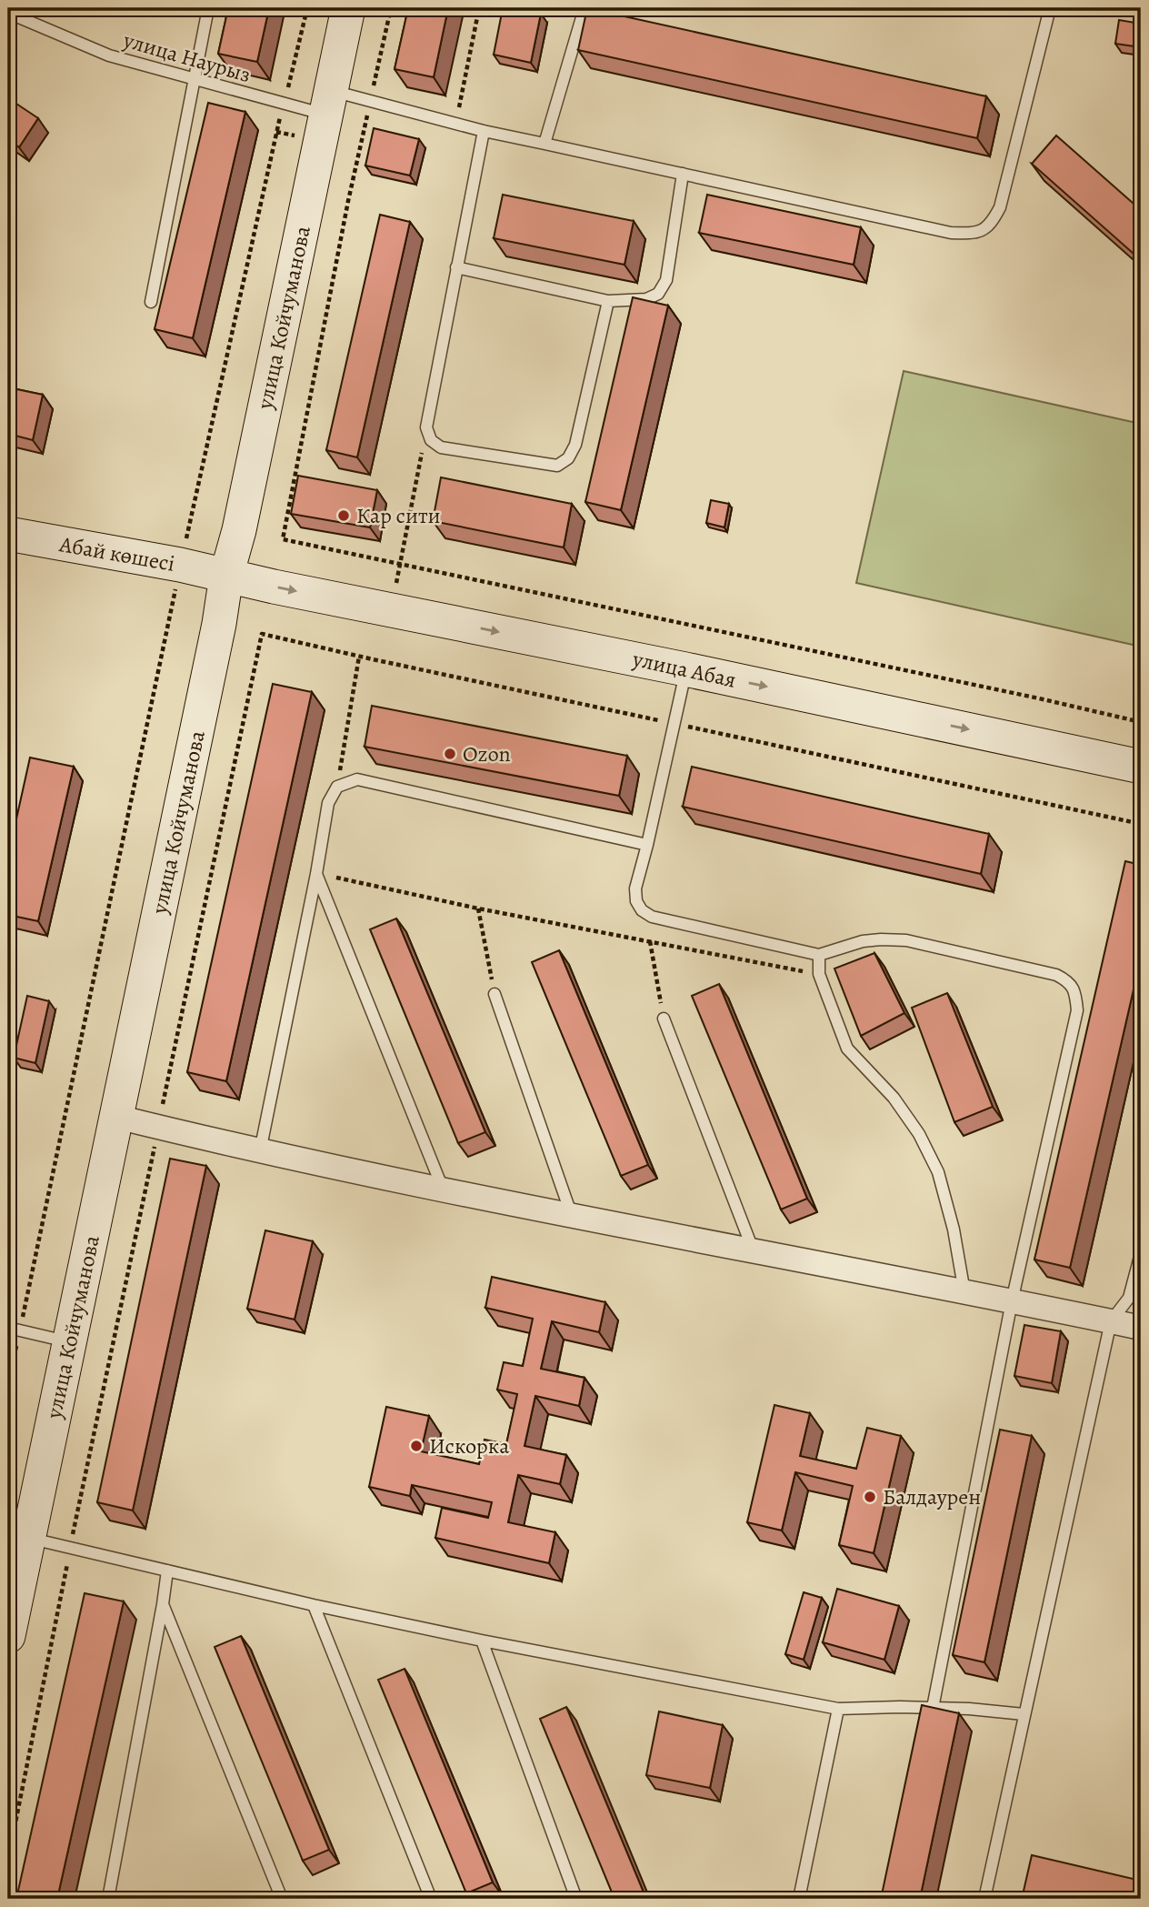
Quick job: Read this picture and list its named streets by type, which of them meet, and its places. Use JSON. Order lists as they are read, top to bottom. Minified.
{"streets":{"street":["улица Койчуманова","Абай көшесі","улица Абая"],"lane":["улица Наурыз"]},"crossings":[["улица Наурыз","улица Койчуманова"],["улица Койчуманова","Абай көшесі"],["улица Койчуманова","улица Абая"],["Абай көшесі","улица Абая"]],"one_way":["улица Абая"],"places":["Кар сити","Ozon","Искоркa","Балдаурен"]}
